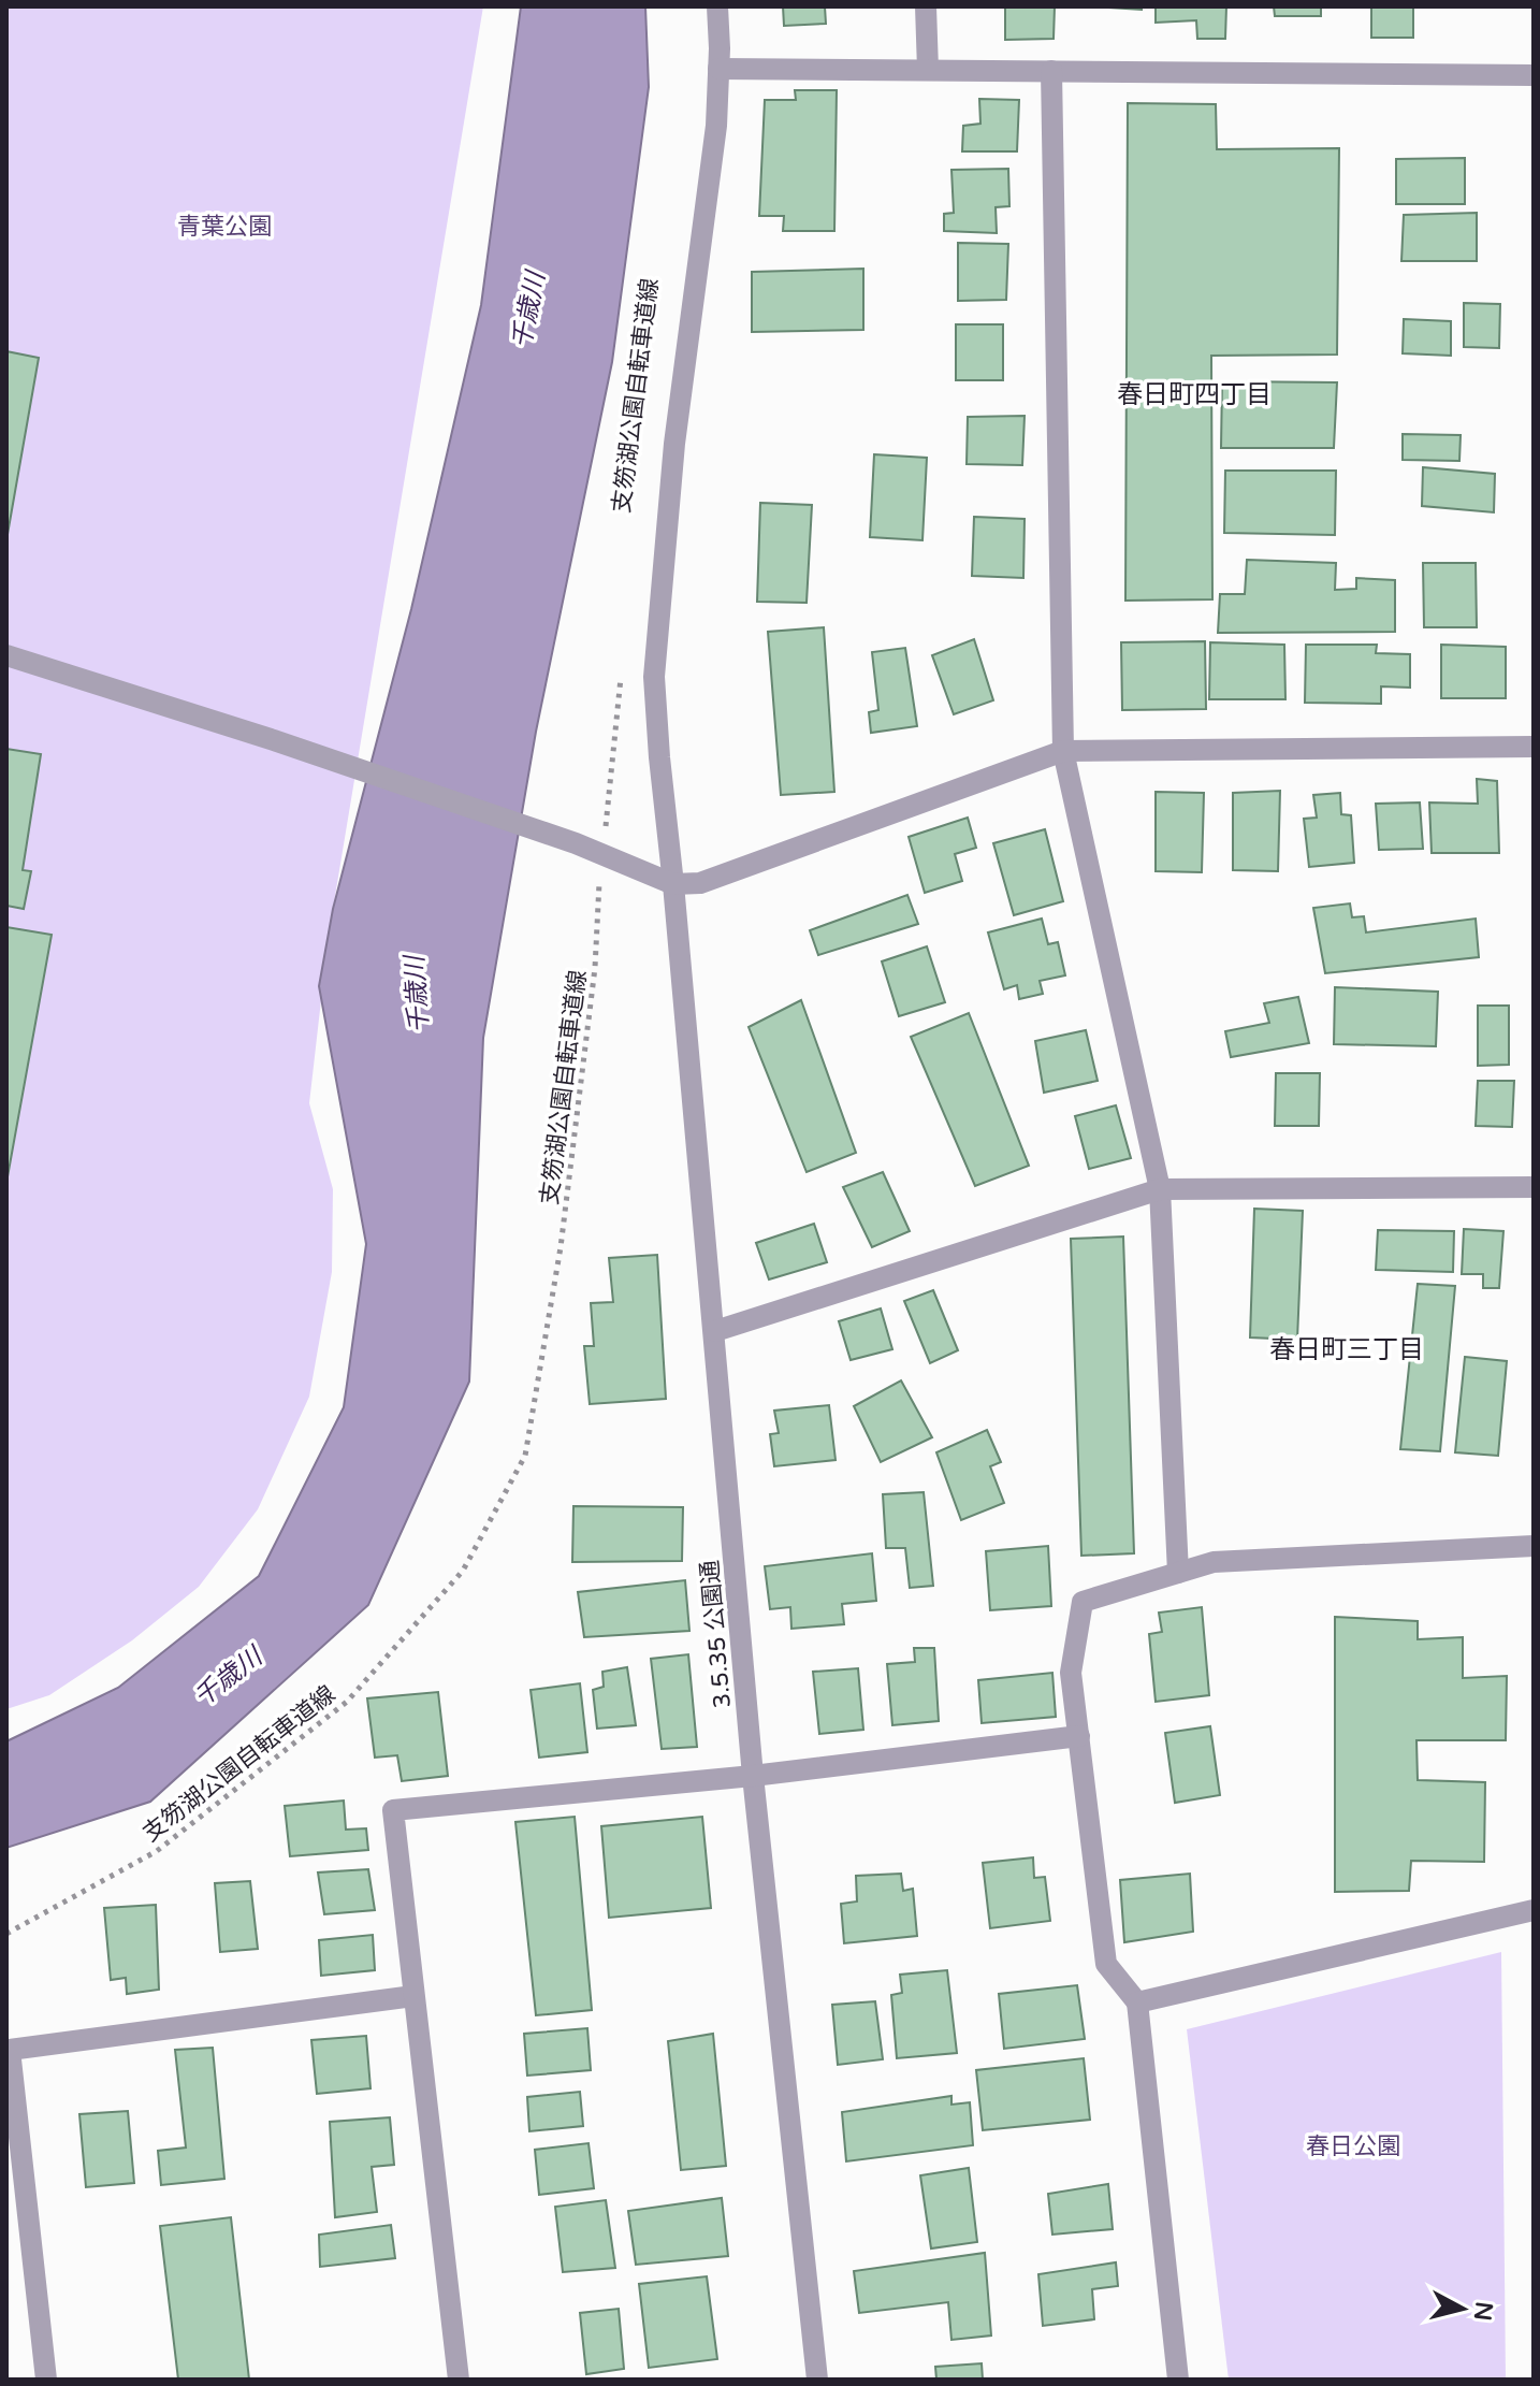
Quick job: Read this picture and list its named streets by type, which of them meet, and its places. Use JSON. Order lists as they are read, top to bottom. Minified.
{"streets":{"street":["3.5.35 公園通"],"path":["支笏湖公園自転車道線"]},"districts":["春日町四丁目","春日町三丁目"],"water":["千歳川"],"parks":["青葉公園","春日公園"],"north":"right"}
